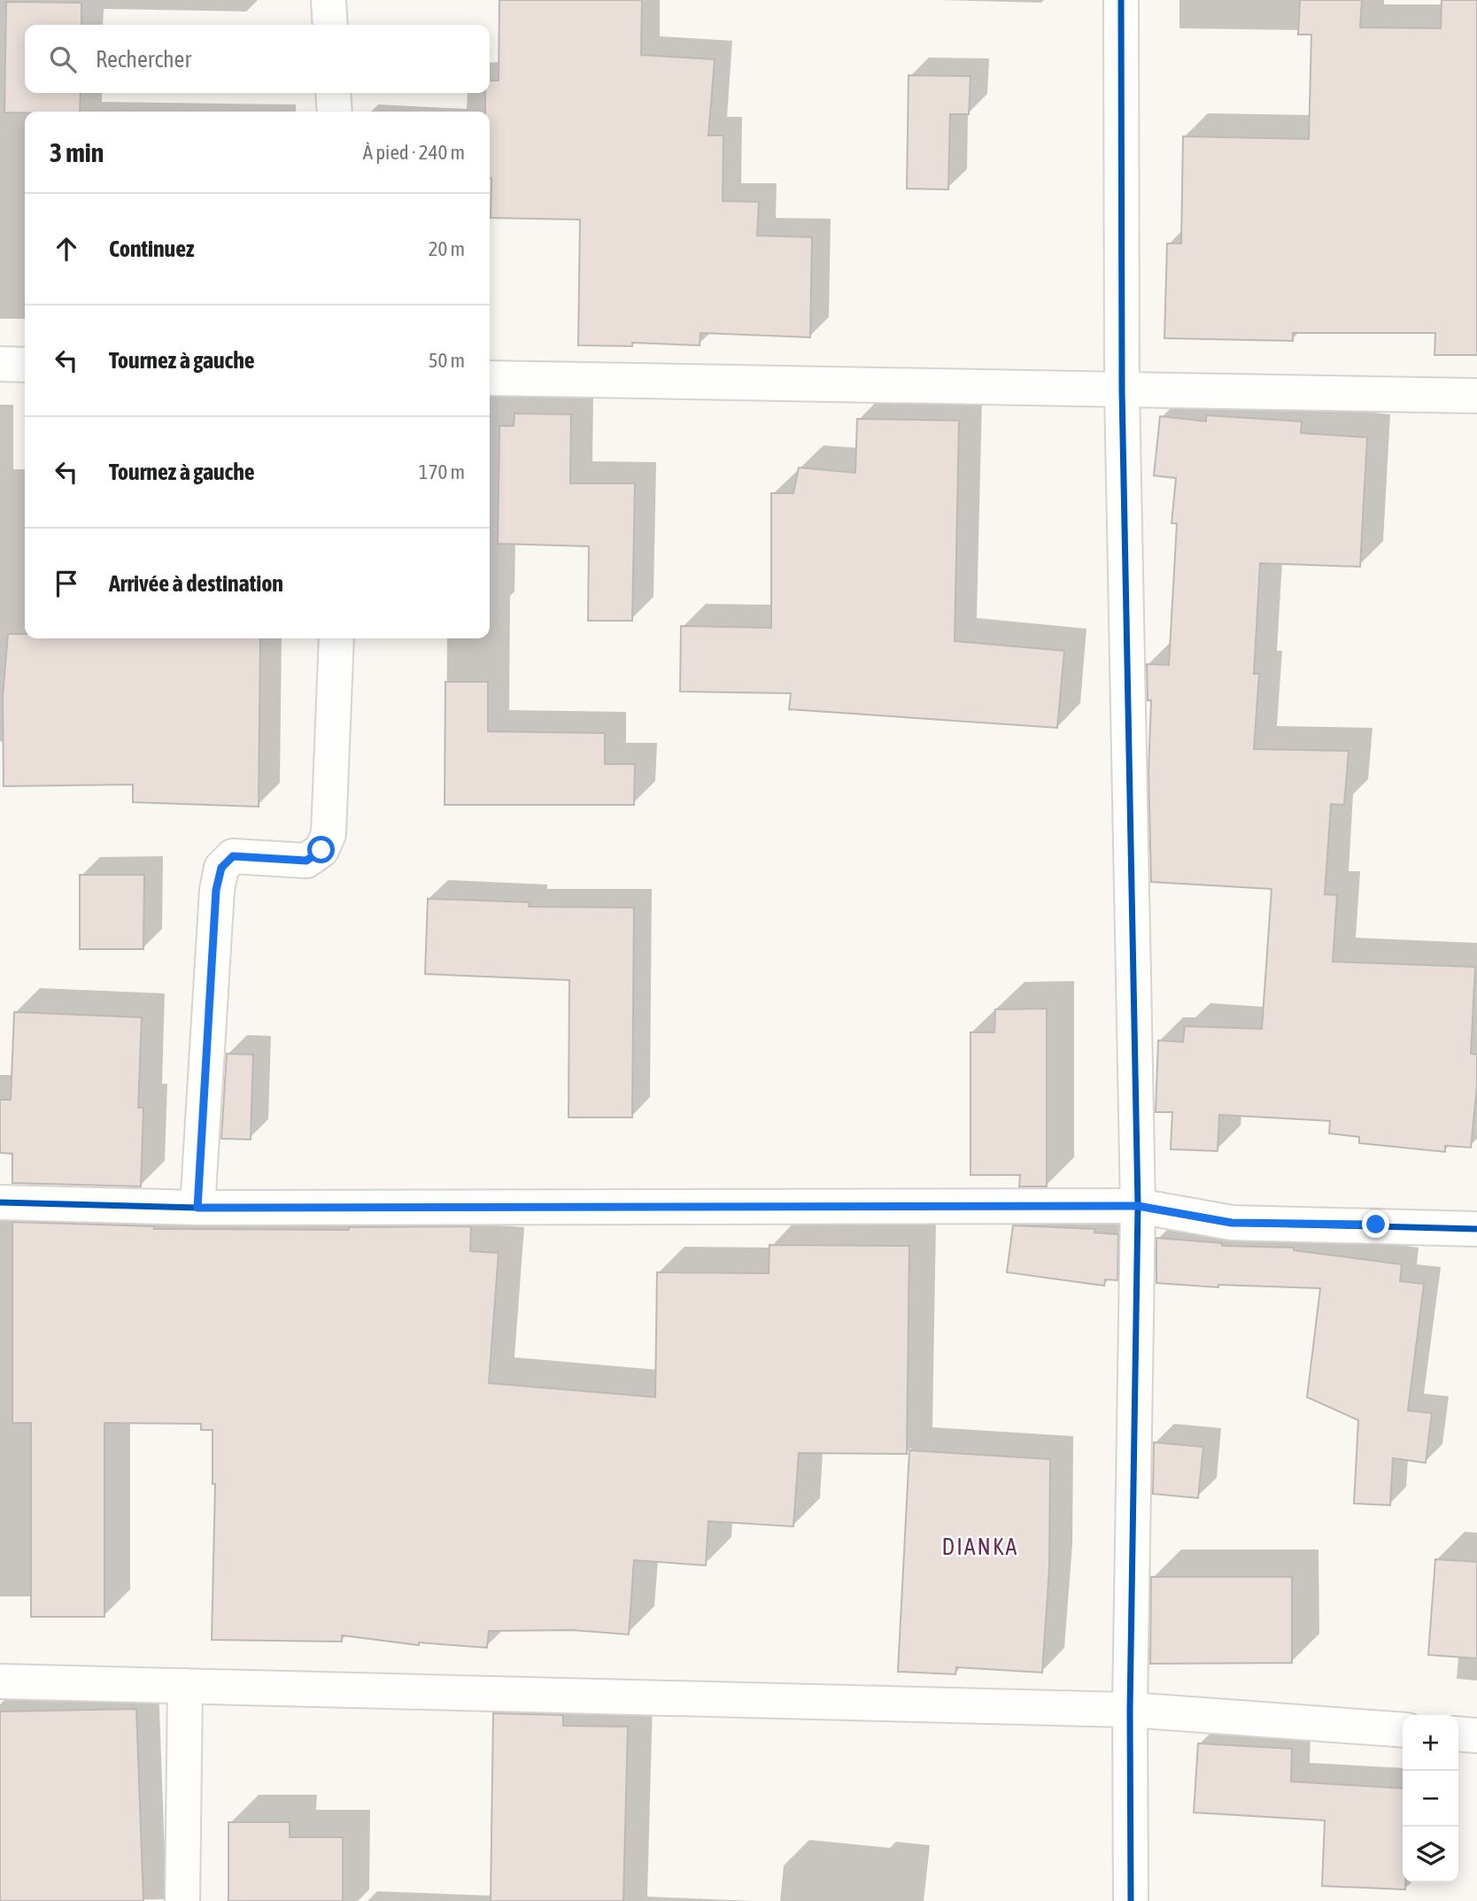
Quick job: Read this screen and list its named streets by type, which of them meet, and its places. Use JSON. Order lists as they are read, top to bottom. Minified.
{"districts":["DIANKA"],"page":{"search":"Rechercher","heading":["3 min","À pied · 240 m"],"list":[["Continuez","20 m"],["Tournez à gauche","50 m"],["Tournez à gauche","170 m"],"Arrivée à destination"],"map_buttons":["+","−"]}}
